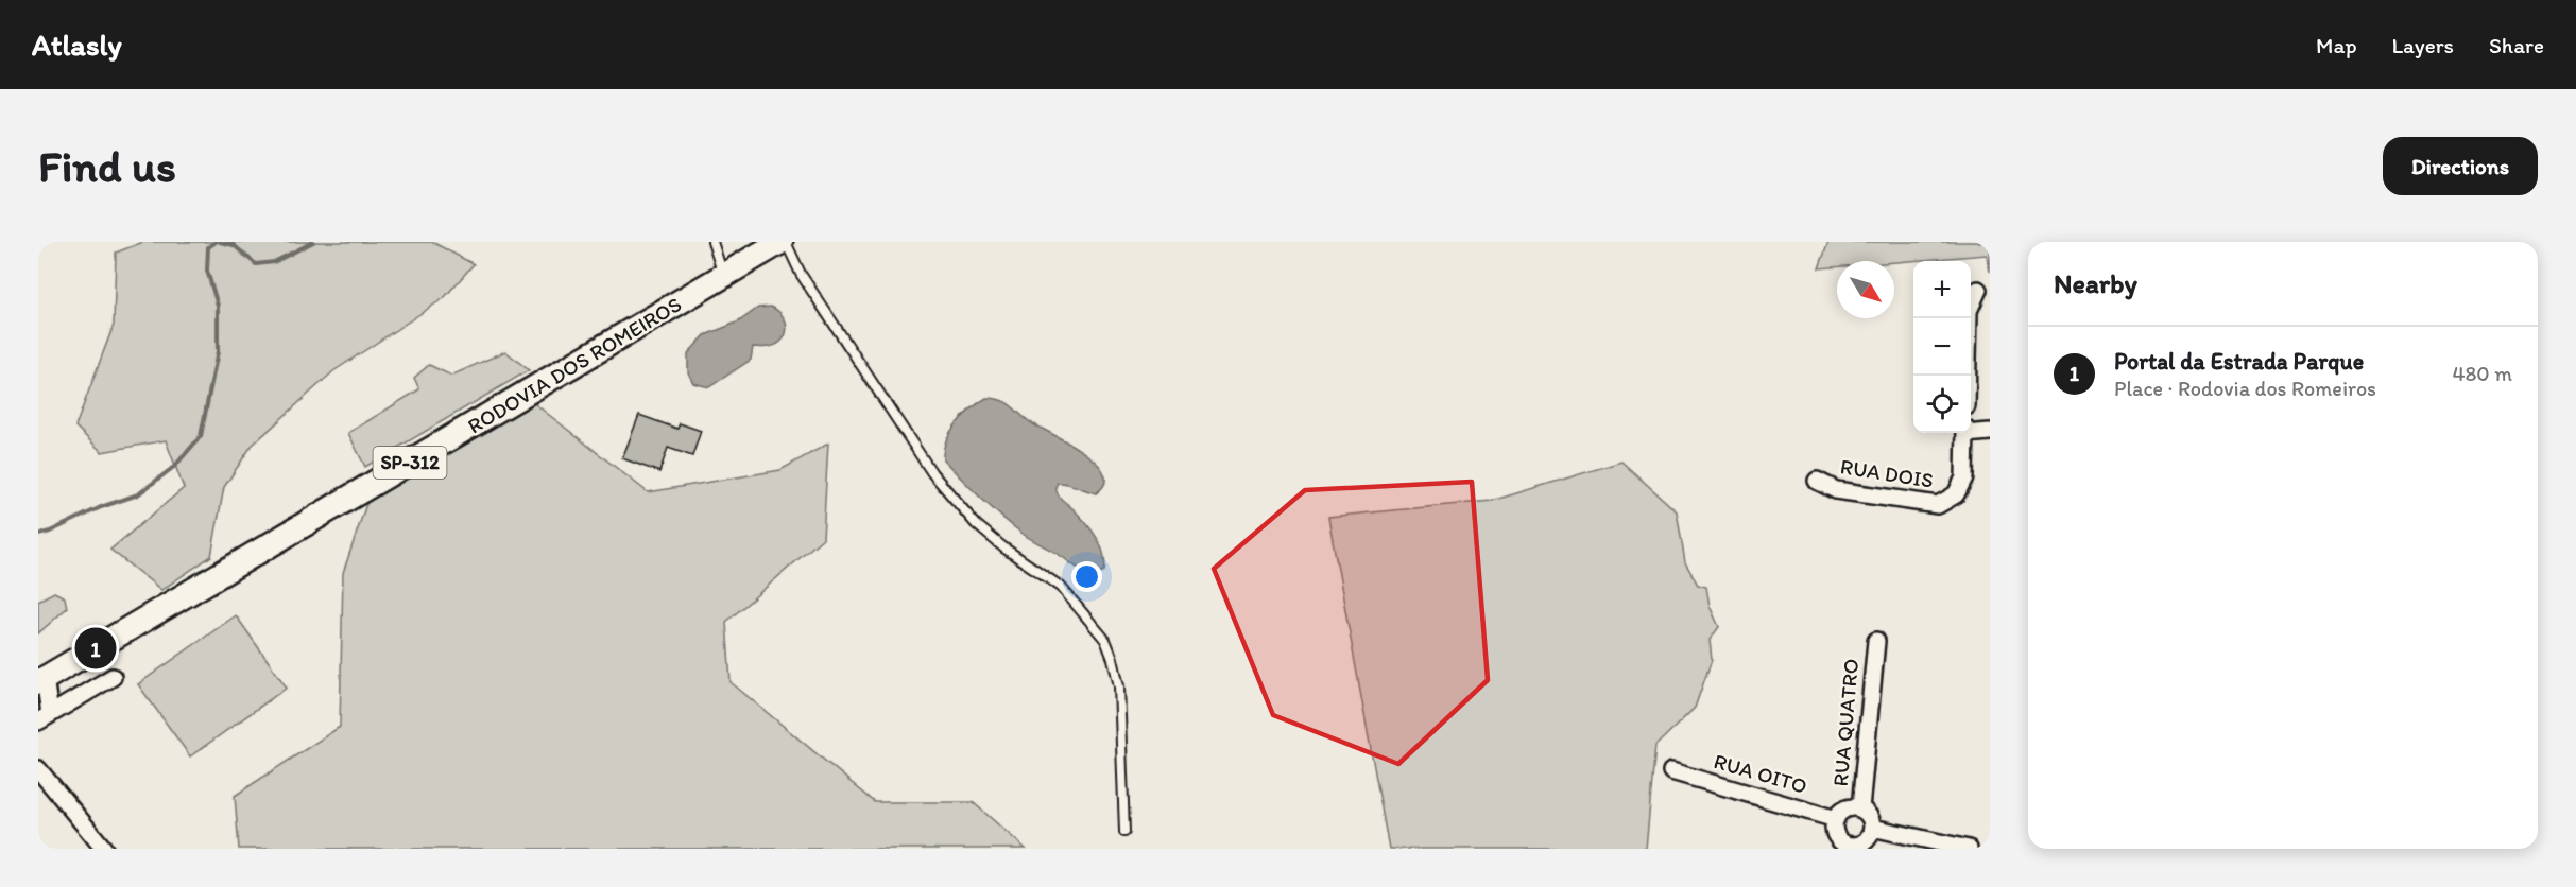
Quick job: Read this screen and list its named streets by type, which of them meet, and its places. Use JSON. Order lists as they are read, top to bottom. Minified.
{"streets":{"main road":["RODOVIA DOS ROMEIROS","SP-312"],"street":["RUA DOIS","RUA QUATRO","RUA OITO"]},"crossings":[["RUA QUATRO","RUA OITO"]],"north":"bottom right","page":{"header":"Atlasly","nav":["Map","Layers","Share"],"buttons":"Directions","title":"Find us","heading":"Nearby","map_buttons":["+","−"],"list":[{"mark":"1","name":"Portal da Estrada Parque","note":"Place · Rodovia dos Romeiros","value":"480 m"}],"pins":"1"}}
